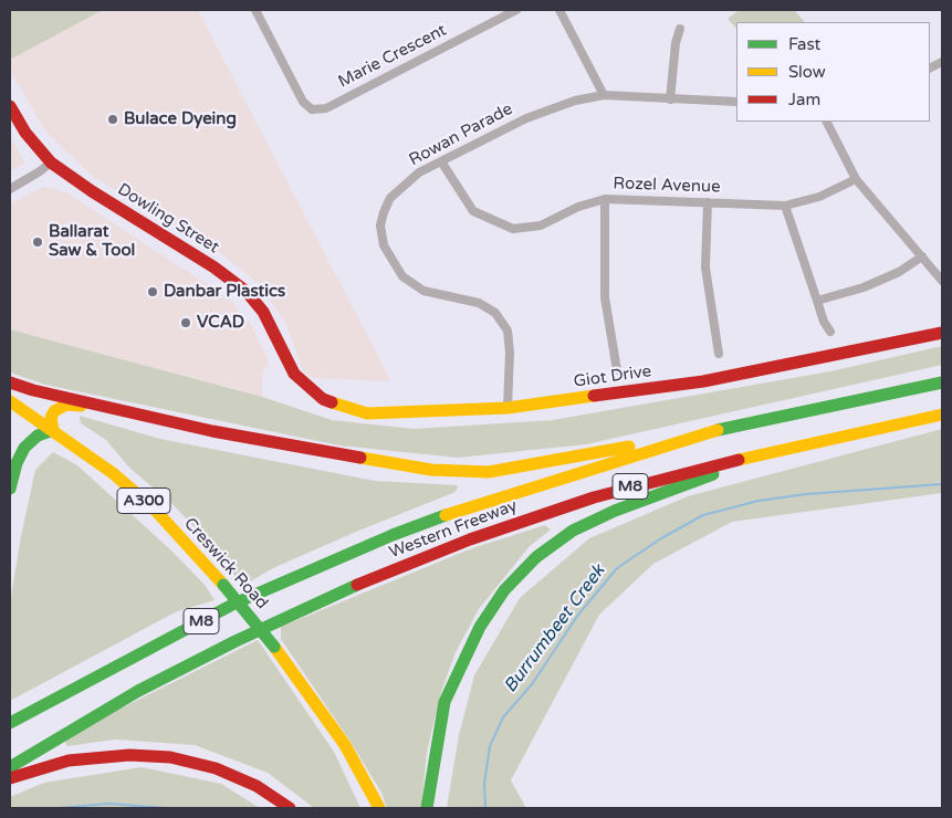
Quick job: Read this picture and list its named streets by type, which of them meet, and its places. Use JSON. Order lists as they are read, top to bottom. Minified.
{"streets":{"main road":["Dowling Street","Giot Drive","M8","A300","Western Freeway","Creswick Road"],"street":["Marie Crescent","Rowan Parade","Rozel Avenue"]},"crossings":[["Rowan Parade","Rozel Avenue"],["Rowan Parade","Giot Drive"],["Dowling Street","Giot Drive"]],"water":["Burrumbeet Creek"],"places":["Bulace Dyeing","Ballarat Saw & Tool","Danbar Plastics","VCAD"],"legend":["Fast","Slow","Jam"]}
